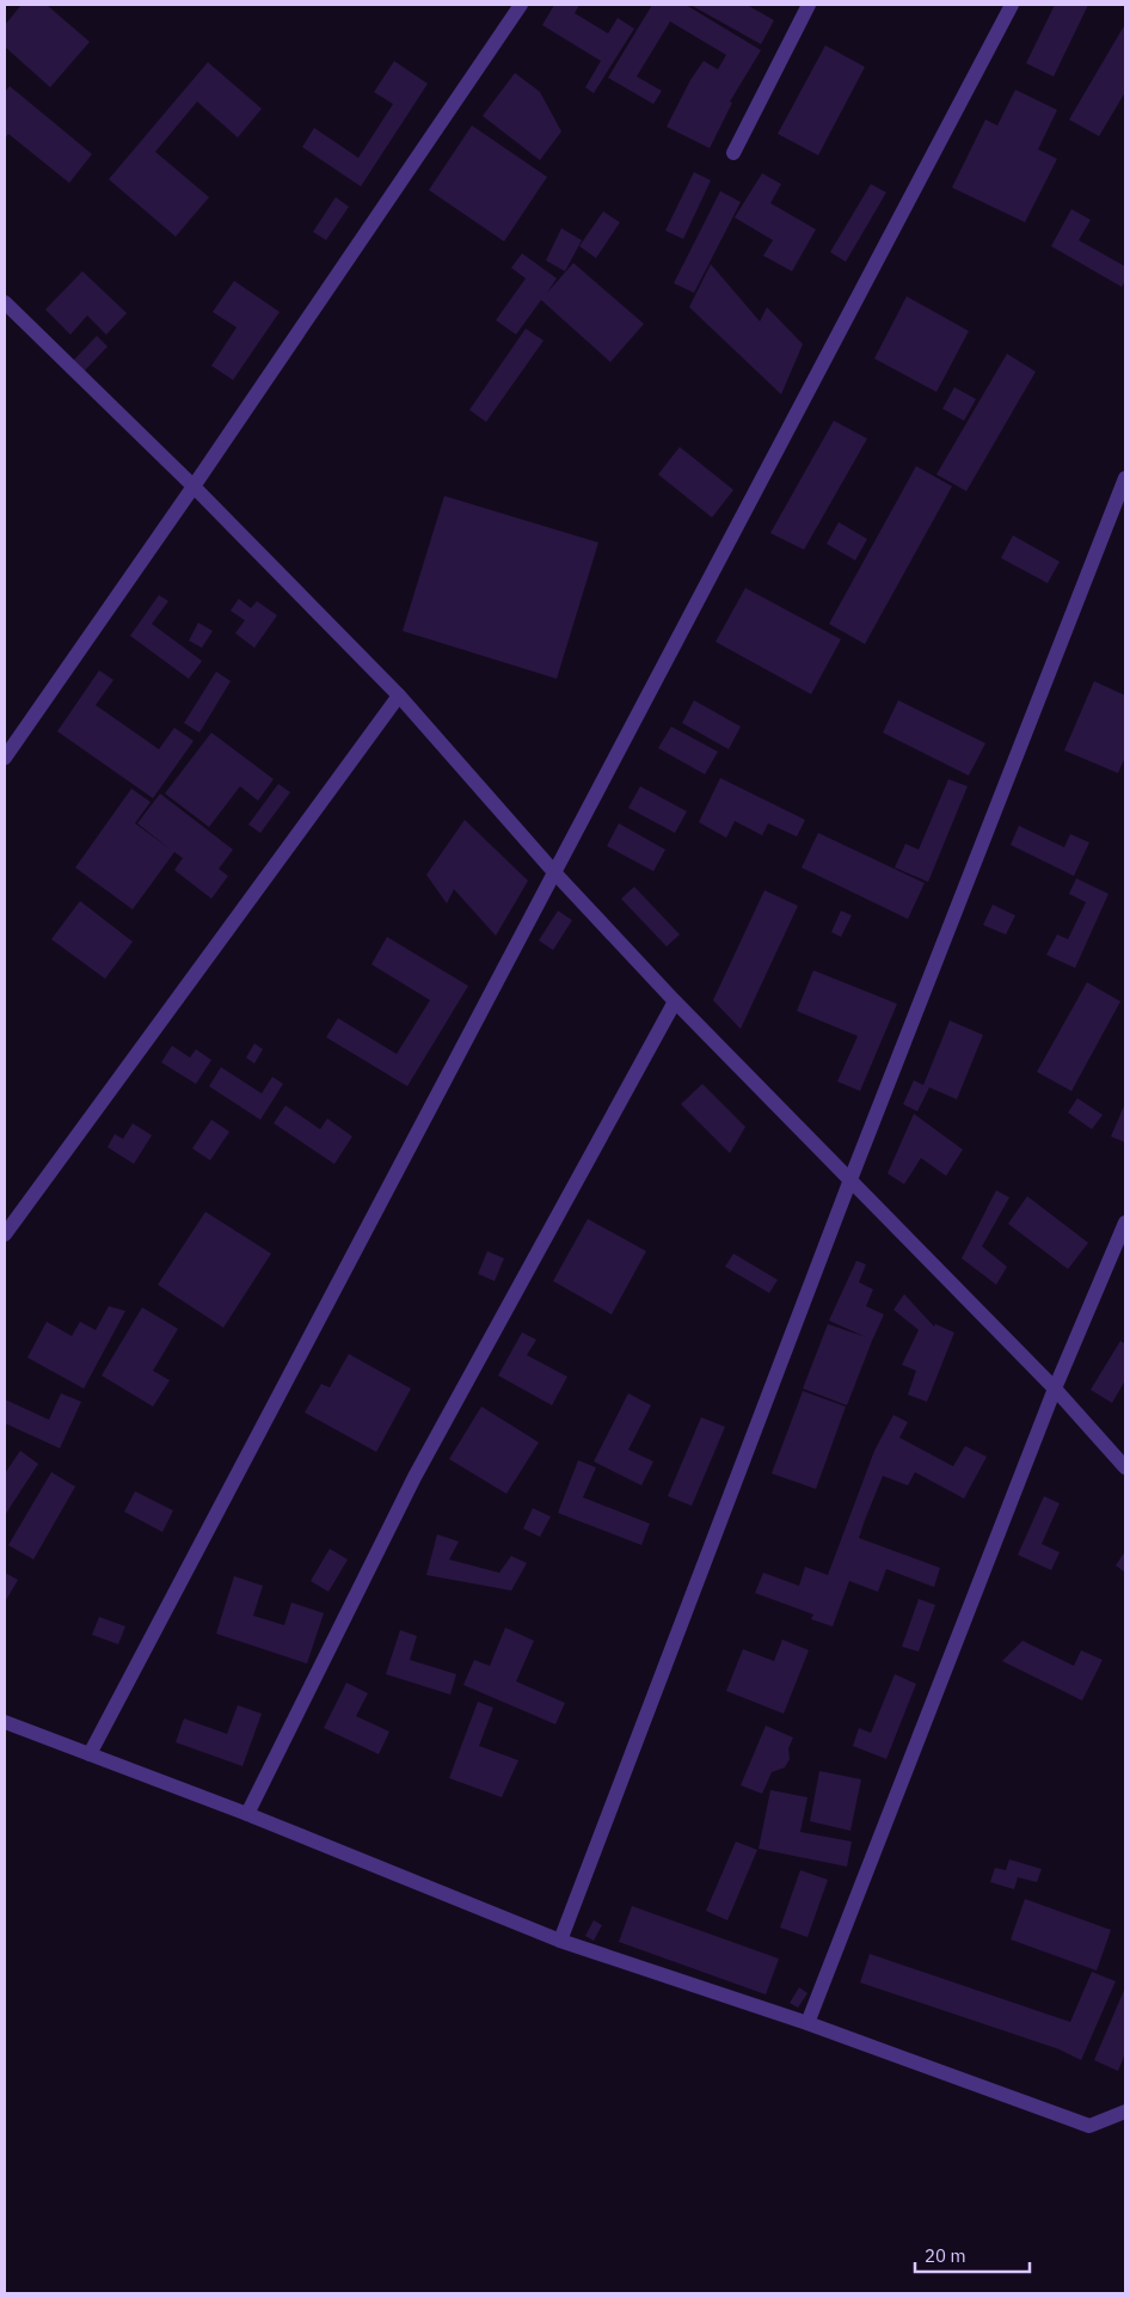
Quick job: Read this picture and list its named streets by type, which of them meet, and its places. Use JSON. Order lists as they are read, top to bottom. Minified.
{"scale_bar":"20 m"}
